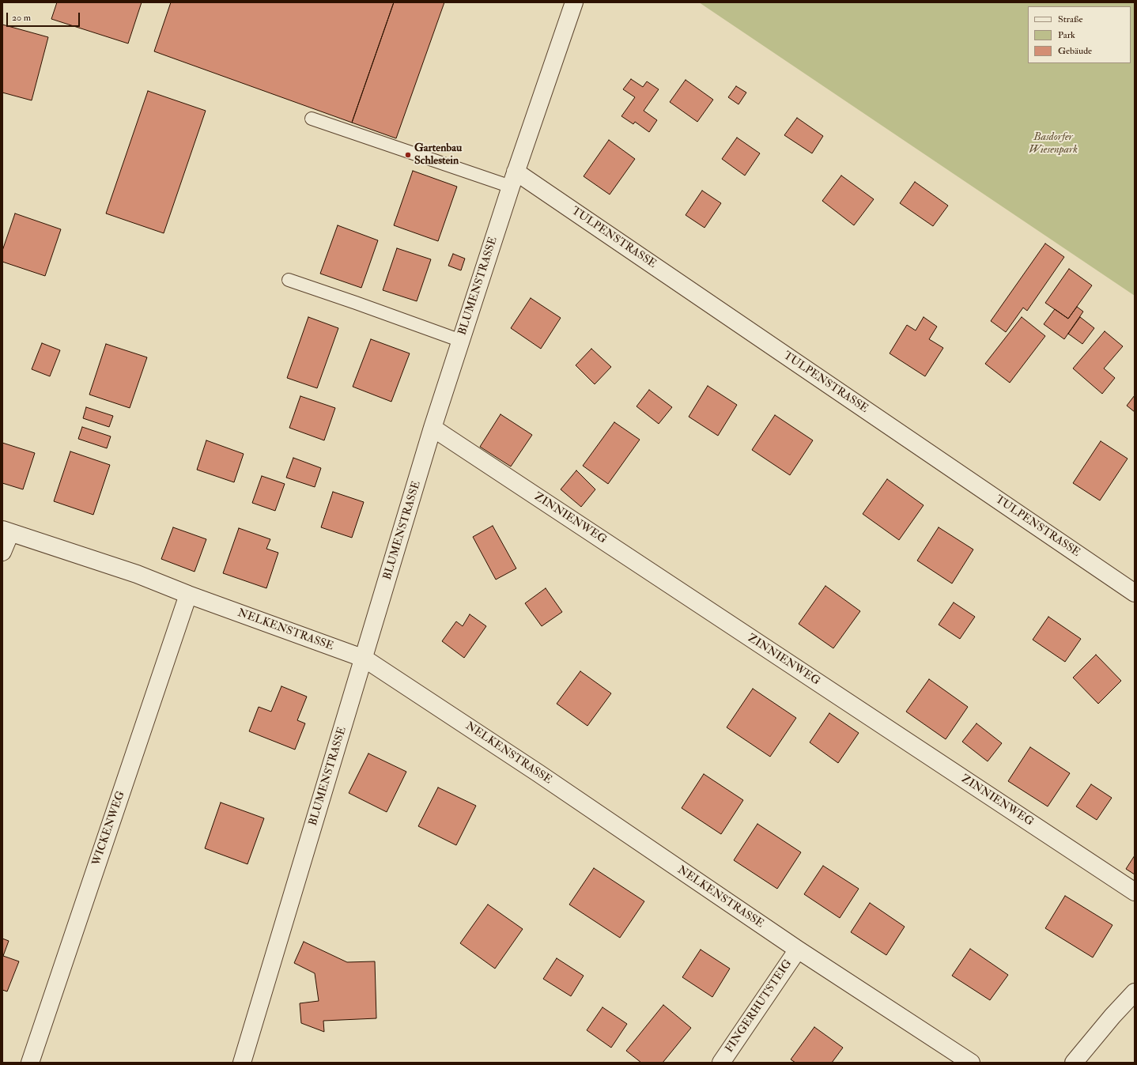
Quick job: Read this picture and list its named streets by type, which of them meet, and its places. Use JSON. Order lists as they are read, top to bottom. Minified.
{"streets":{"street":["TULPENSTRASSE","BLUMENSTRASSE","ZINNIENWEG","NELKENSTRASSE","WICKENWEG","FINGERHUTSTEIG"]},"crossings":[["TULPENSTRASSE","BLUMENSTRASSE"],["BLUMENSTRASSE","ZINNIENWEG"],["BLUMENSTRASSE","NELKENSTRASSE"],["NELKENSTRASSE","WICKENWEG"],["NELKENSTRASSE","FINGERHUTSTEIG"]],"parks":["Basdorfer Wiesenpark"],"places":["Gartenbau Schlestein"],"legend":["Straße","Park","Gebäude"],"scale_bar":"20 m"}
